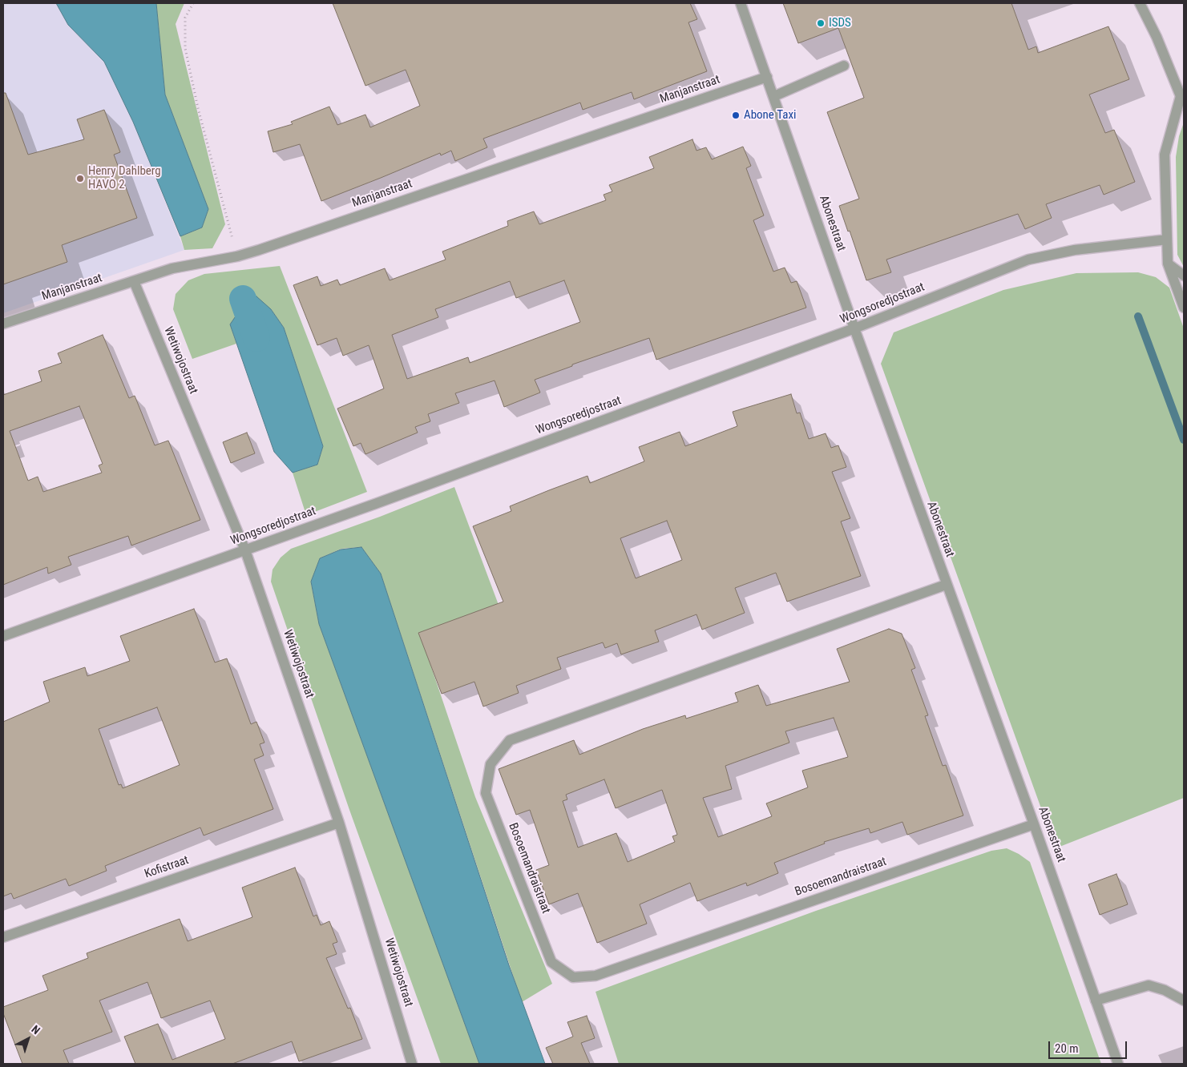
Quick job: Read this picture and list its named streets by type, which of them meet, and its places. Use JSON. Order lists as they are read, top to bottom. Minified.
{"streets":{"street":["Manjanstraat","Abonestraat","Wongsoredjostraat","Wetiwojostraat","Kofistraat","Bosoemandraistraat"]},"crossings":[["Manjanstraat","Abonestraat"],["Manjanstraat","Wetiwojostraat"],["Abonestraat","Wongsoredjostraat"],["Abonestraat","Bosoemandraistraat"],["Wongsoredjostraat","Wetiwojostraat"],["Wetiwojostraat","Kofistraat"]],"places":["ISDS","Abone Taxi","Henry Dahlberg HAVO 2"],"scale_bar":"20 m","north":"top right"}
